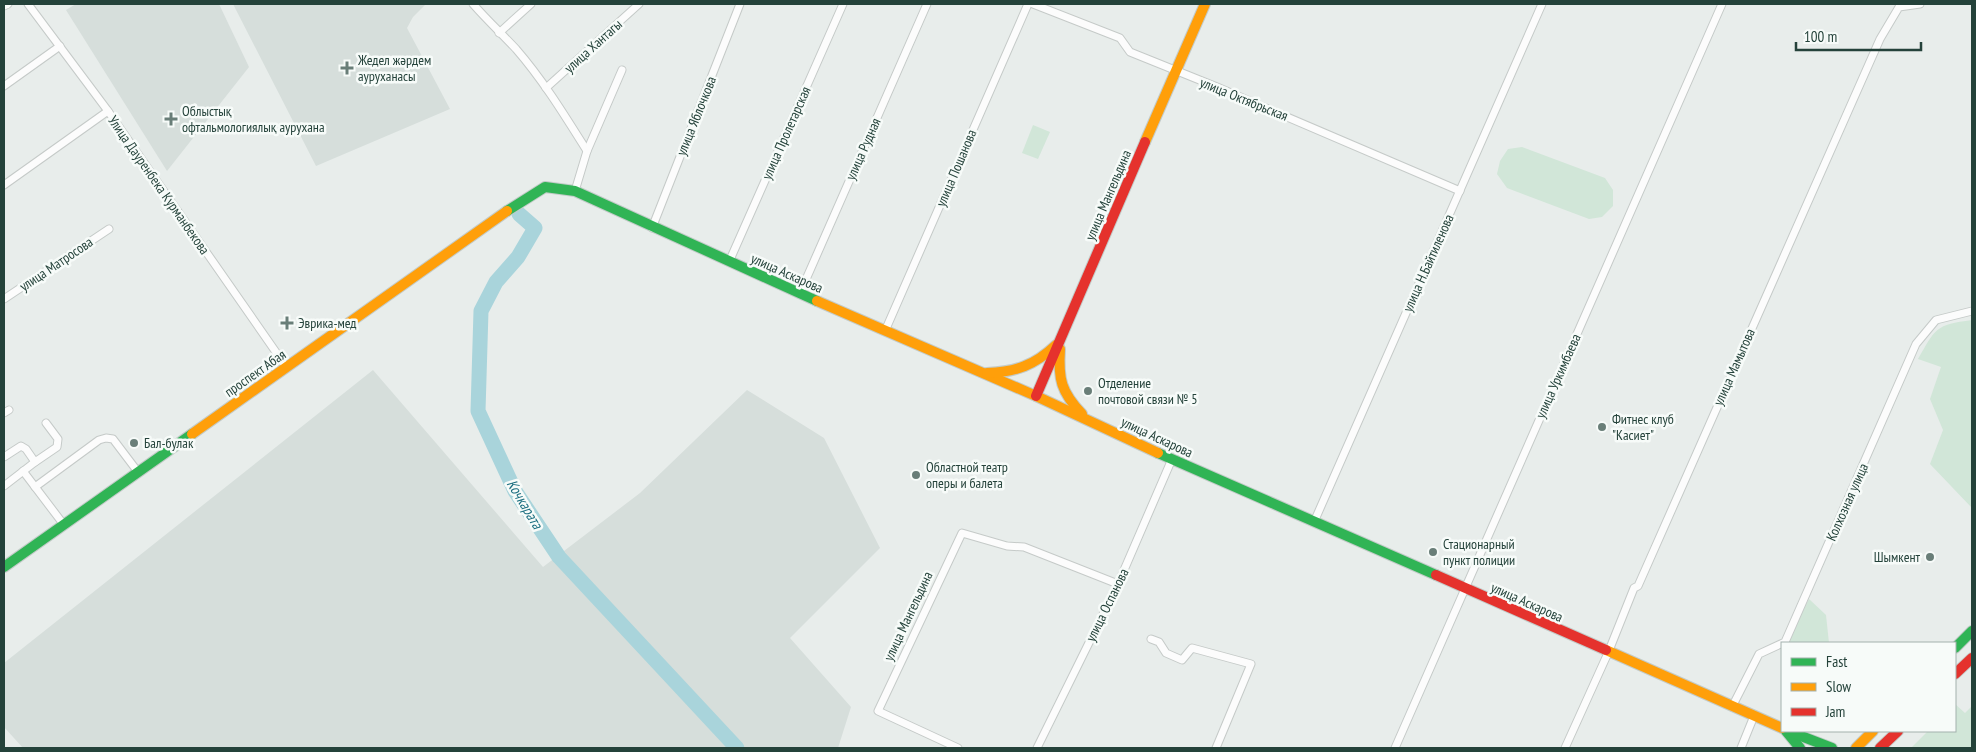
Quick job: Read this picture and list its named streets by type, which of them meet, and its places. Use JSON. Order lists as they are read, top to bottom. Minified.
{"streets":{"main road":["улица Мангельдина","улица Аскарова","проспект Абая"],"street":["улица Хантагы","улица Октябрьская","улица Яблочкова","улица Пролетарская","улица Рудная","улица Пошанова","Улица Дауренбека Курманбекова","улица Н.Байтиленова","улица Матросова","улица Мамытова","улица Уркимбаева","Колхозная улица","улица Оспанова"]},"crossings":[["улица Октябрьская","улица Мангельдина"],["улица Октябрьская","улица Н.Байтиленова"],["улица Яблочкова","улица Аскарова"],["улица Пролетарская","улица Аскарова"],["улица Рудная","улица Аскарова"],["улица Пошанова","улица Аскарова"],["Улица Дауренбека Курманбекова","проспект Абая"],["улица Мангельдина","улица Аскарова"],["улица Мангельдина","улица Оспанова"],["улица Н.Байтиленова","улица Аскарова"],["улица Аскарова","улица Мамытова"],["улица Аскарова","проспект Абая"],["улица Аскарова","улица Уркимбаева"],["улица Аскарова","Колхозная улица"],["улица Аскарова","улица Оспанова"]],"water":["Кочкарата"],"places":{"health":["Жедел жәрдем ауруханасы","Облыстық офтальмологиялық аурухана","Эврика-мед"],"other":["Отделение почтовой связи № 5","Фитнес клуб \"Касиет\"","Бал-булак","Областной театр оперы и балета","Стационарный пункт полиции","Шымкент"]},"legend":["Fast","Slow","Jam"],"scale_bar":"100 m"}
